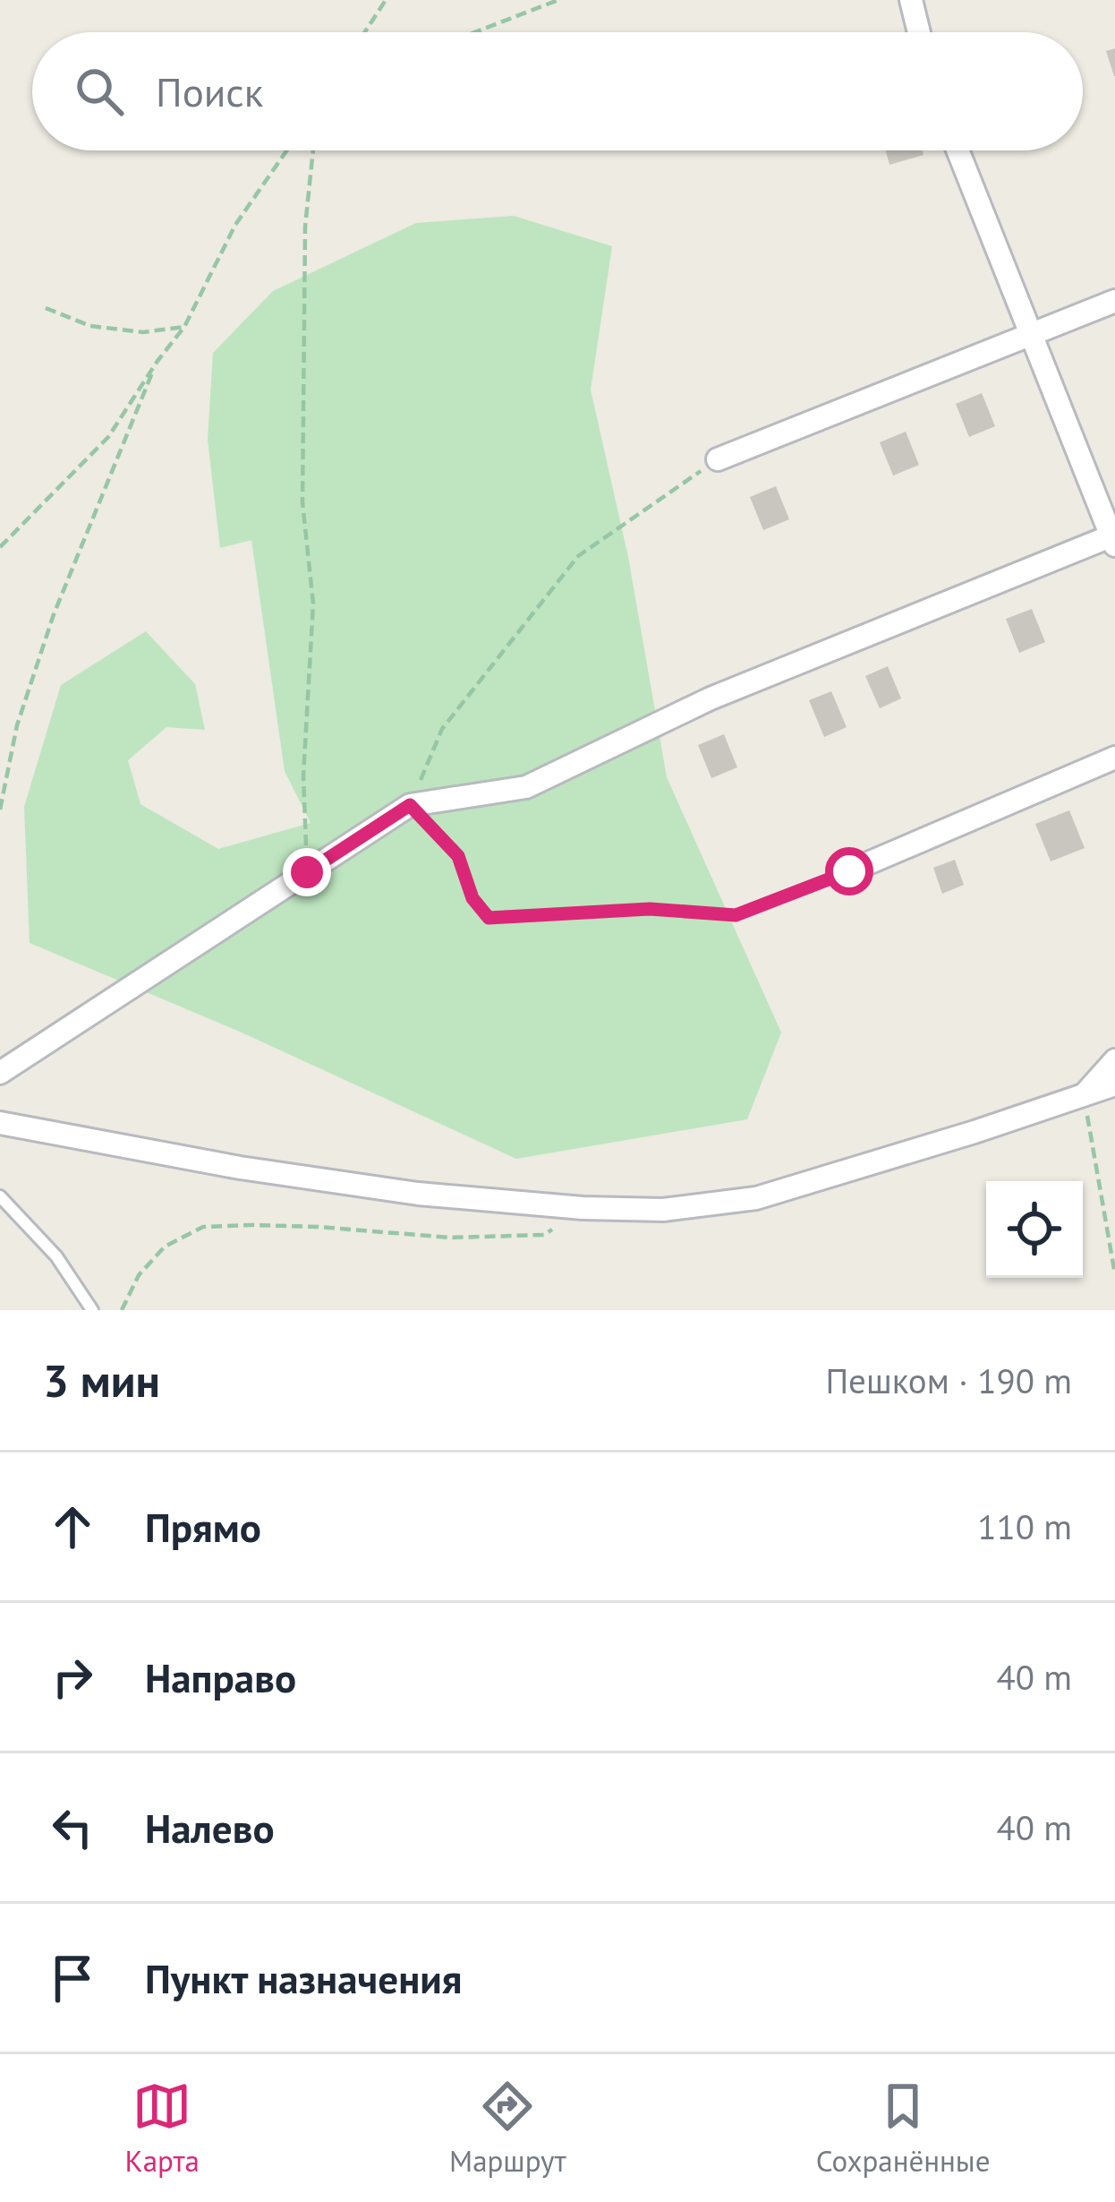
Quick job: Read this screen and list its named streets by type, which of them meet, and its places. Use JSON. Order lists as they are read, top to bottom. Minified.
{"page":{"search":"Поиск","heading":["3 мин","Пешком · 190 m"],"list":[["Прямо","110 m"],["Направо","40 m"],["Налево","40 m"],"Пункт назначения"],"nav":["Карта","Маршрут","Сохранённые"]}}
